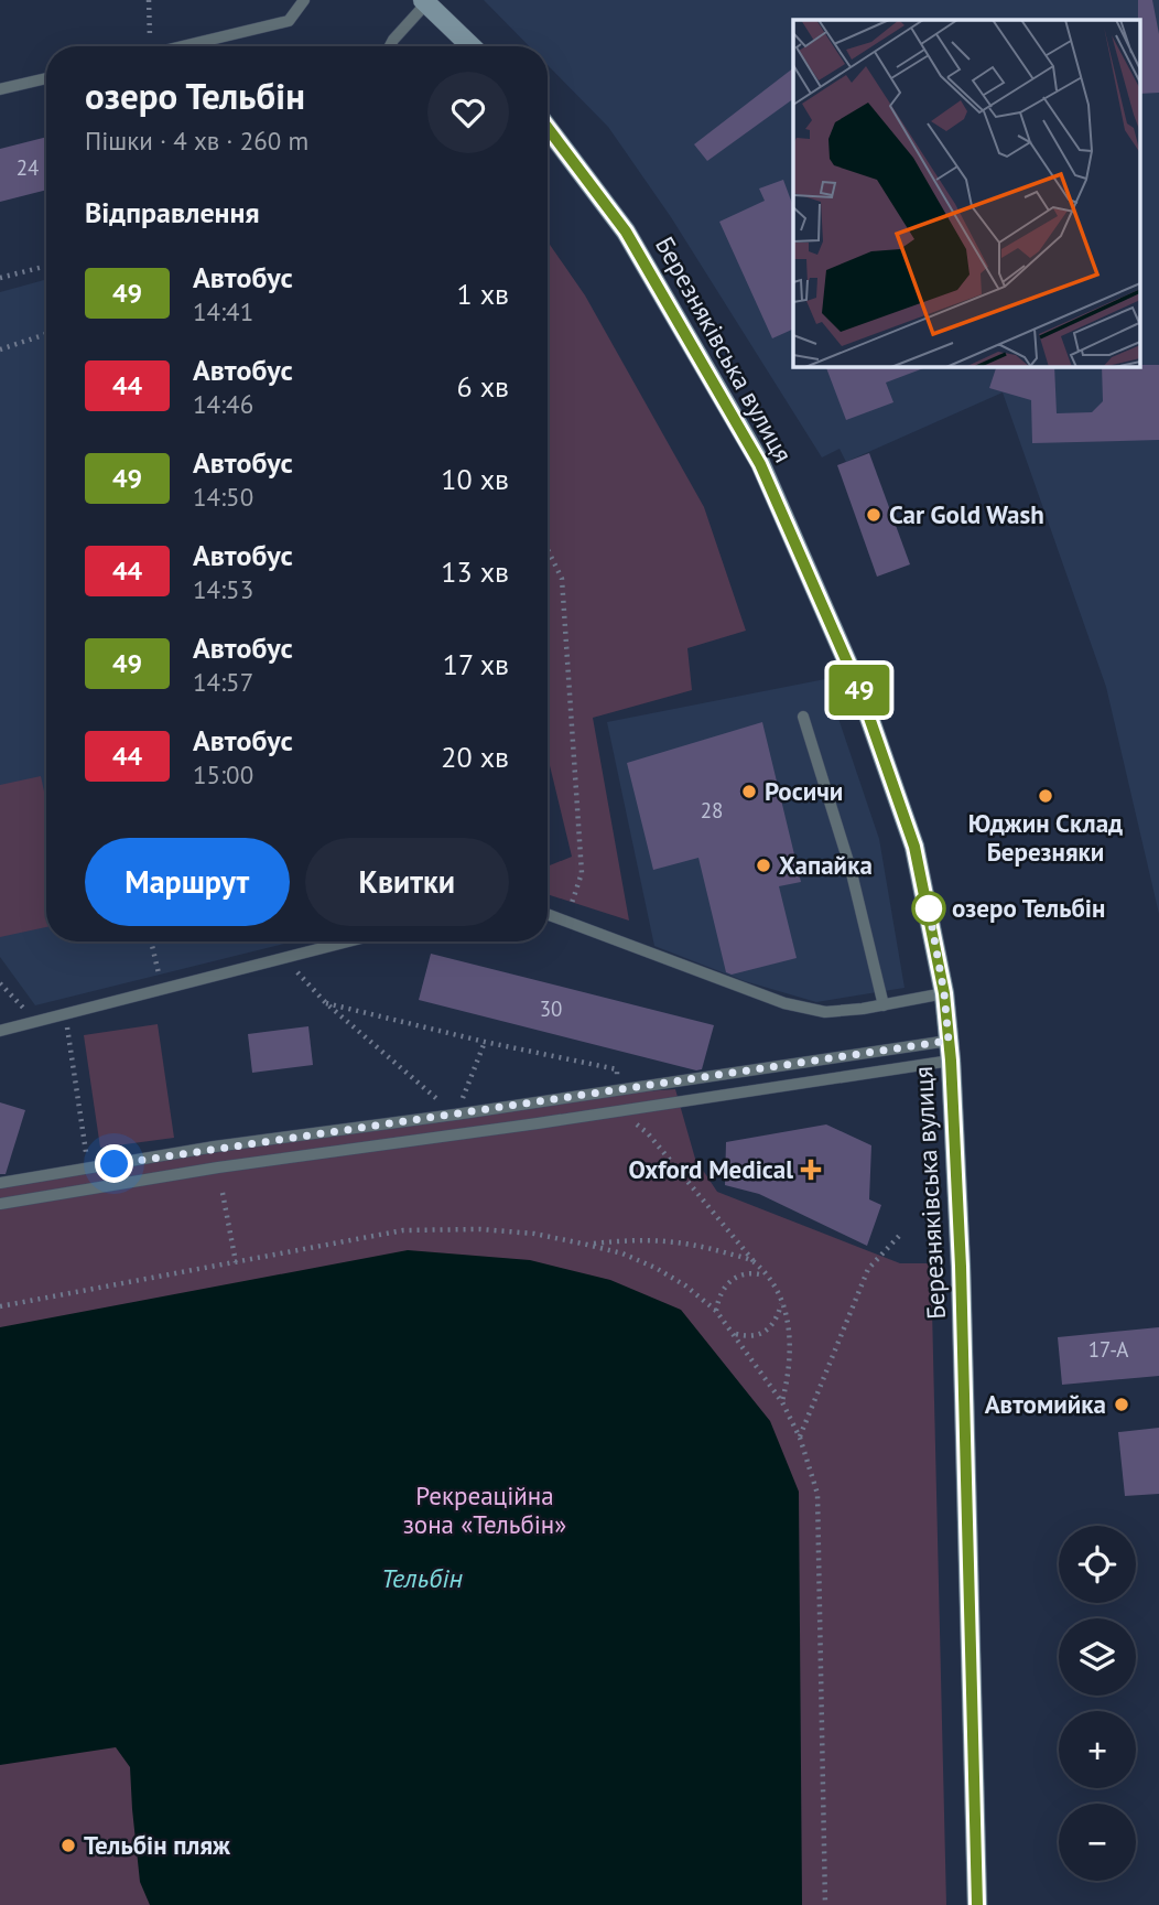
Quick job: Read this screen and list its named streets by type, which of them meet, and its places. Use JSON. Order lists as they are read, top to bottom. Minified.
{"streets":{"street":["Березняківська вулиця"]},"water":["Тельбін"],"parks":["Рекреаційна зона «Тельбін»"],"places":{"other":["Car Gold Wash","Росичи","Юджин Склад Березняки","Хапайка","озеро Тельбін","Автомийка","Тельбін пляж"],"health":["Oxford Medical"]},"lines":["bus line 49"],"house_numbers":["24","28","30","17-А"],"page":{"on_map":"49","heading":[["озеро Тельбін","Пішки · 4 хв · 260 m"],"Відправлення"],"list":[{"mark":"49","name":"Автобус","note":"14:41","value":"1 хв"},{"mark":"44","name":"Автобус","note":"14:46","value":"6 хв"},{"mark":"49","name":"Автобус","note":"14:50","value":"10 хв"},{"mark":"44","name":"Автобус","note":"14:53","value":"13 хв"},{"mark":"49","name":"Автобус","note":"14:57","value":"17 хв"},{"mark":"44","name":"Автобус","note":"15:00","value":"20 хв"}],"buttons":["Маршрут","Квитки"],"map_buttons":["+","−"]}}
